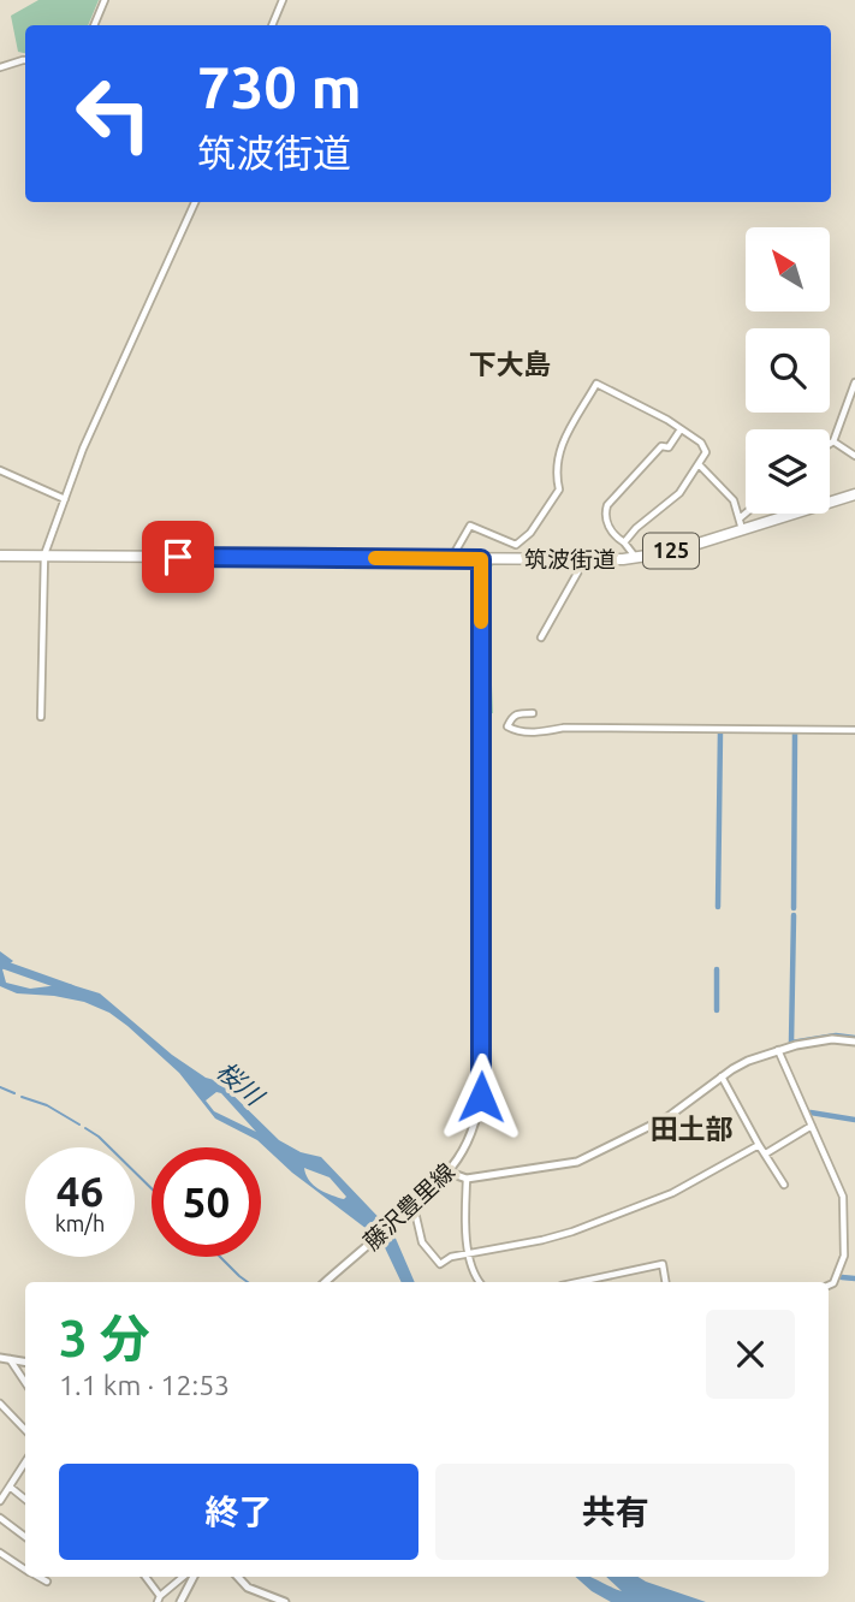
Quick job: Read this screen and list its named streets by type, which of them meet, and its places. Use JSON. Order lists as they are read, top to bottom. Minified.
{"streets":{"highway":["125","筑波街道"],"main road":["藤沢豊里線"]},"crossings":[["筑波街道","藤沢豊里線"]],"districts":["下大島","田土部"],"water":["桜川"],"north":"top left","page":{"turn":["730 m","筑波街道"],"speed":"46 km/h","limit":"50","heading":["3 分","1.1 km · 12:53"],"buttons":["終了","共有"]}}
